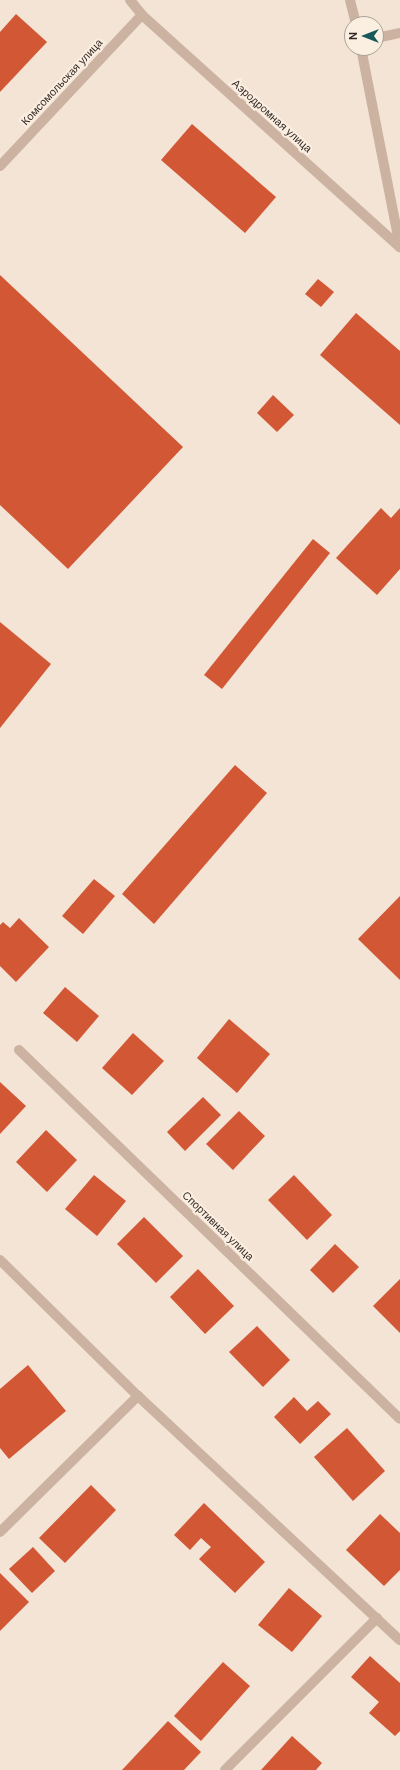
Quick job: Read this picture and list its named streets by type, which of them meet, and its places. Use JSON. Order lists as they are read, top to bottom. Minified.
{"streets":{"street":["Комсомольская улица","Аэродромная улица","Спортивная улица"]},"crossings":[["Комсомольская улица","Аэродромная улица"]],"north":"left"}
